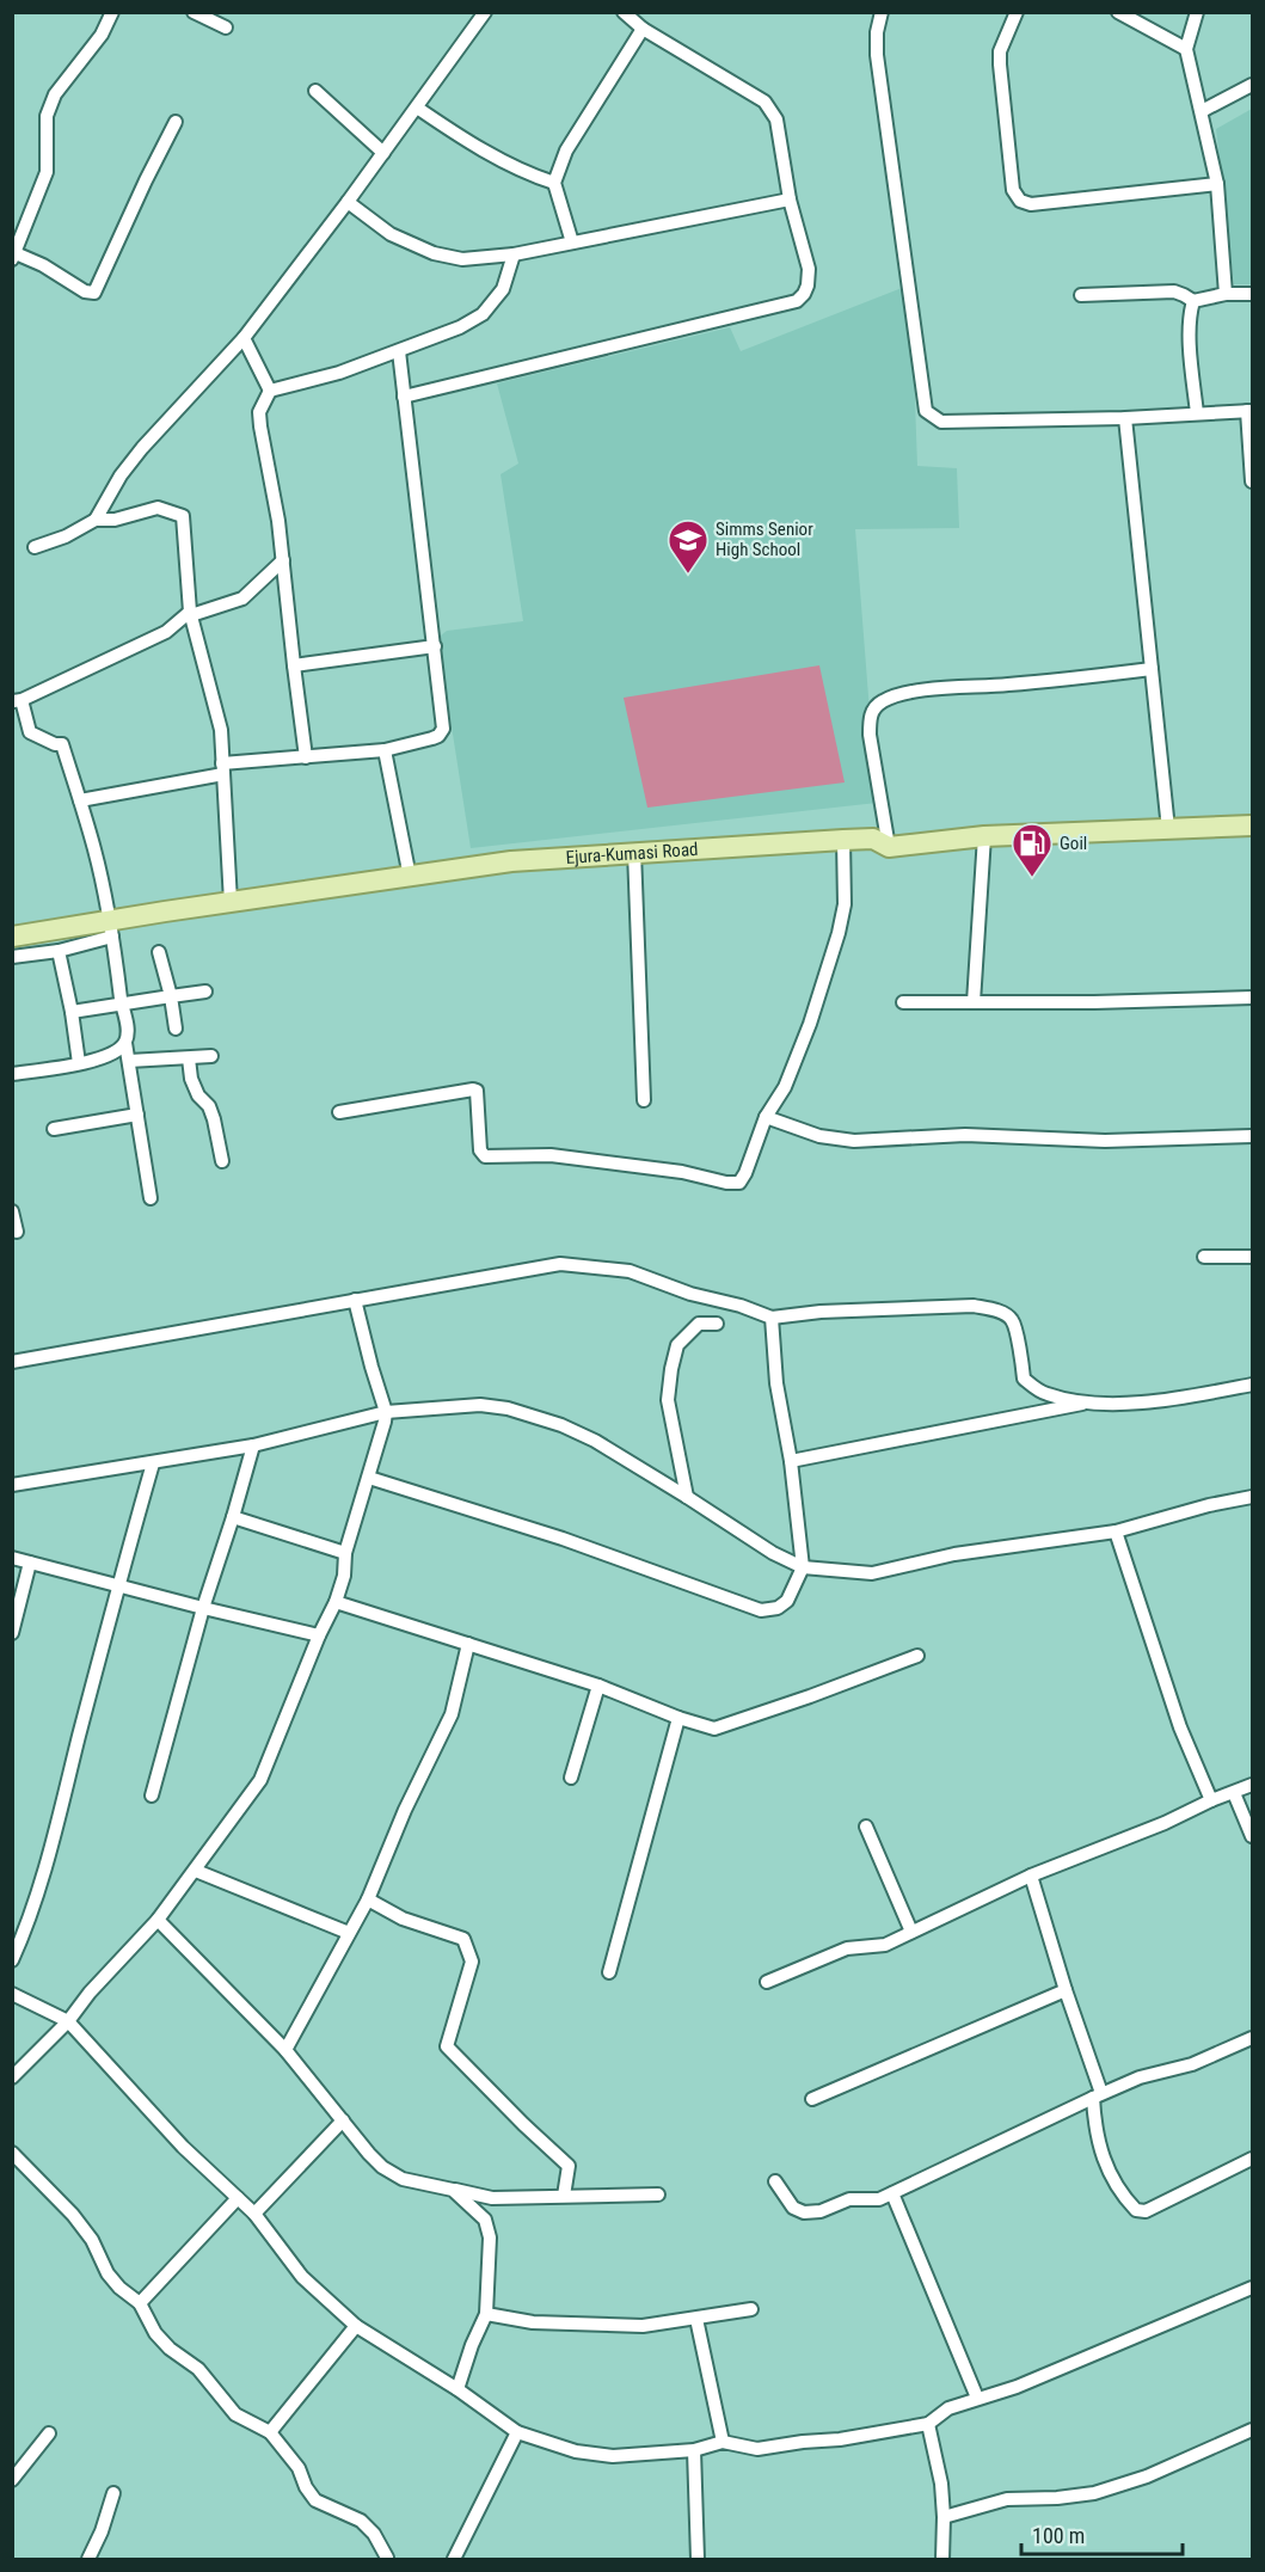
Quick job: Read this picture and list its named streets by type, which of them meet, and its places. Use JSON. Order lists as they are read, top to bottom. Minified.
{"streets":{"main road":["Ejura-Kumasi Road"]},"places":{"school or university":["Simms Senior High School"],"fuel station":["Goil"]},"scale_bar":"100 m"}
